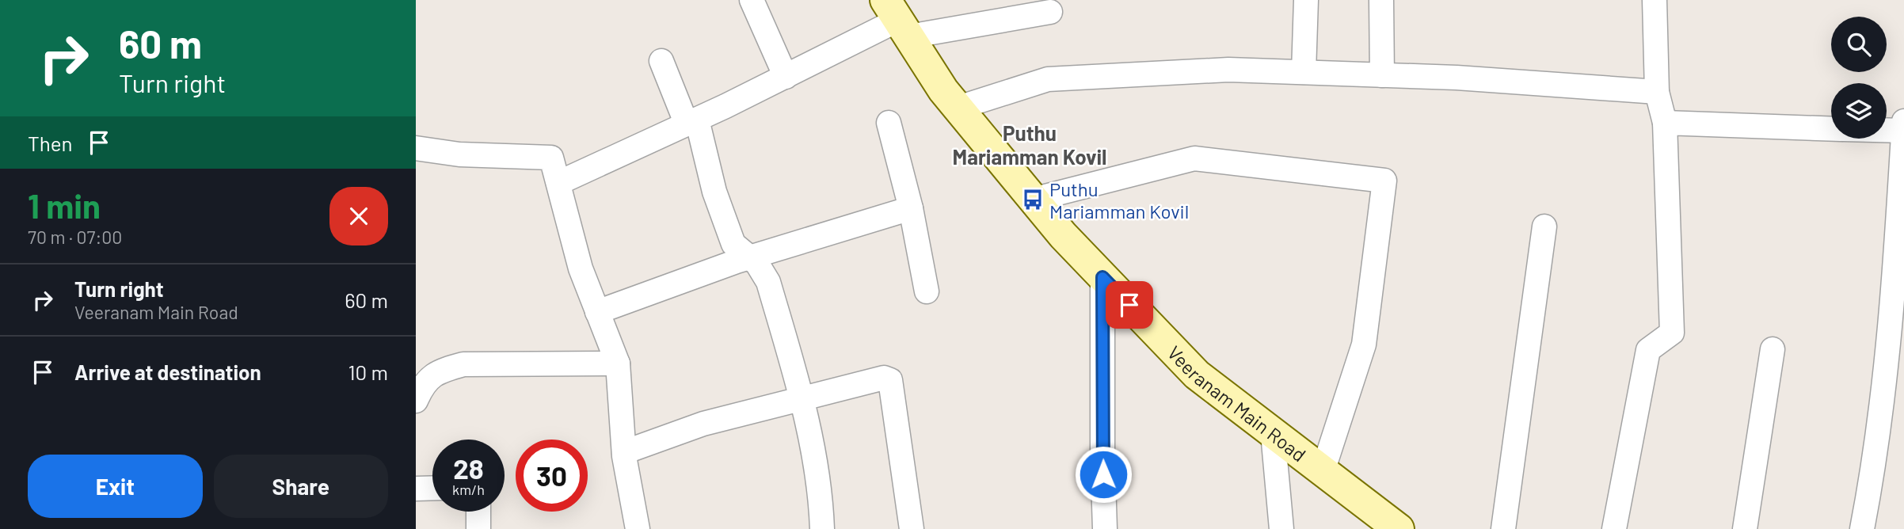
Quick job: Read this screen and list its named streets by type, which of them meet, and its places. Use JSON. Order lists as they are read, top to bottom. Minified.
{"streets":{"main road":["Veeranam Main Road"]},"districts":["Puthu Mariamman Kovil"],"places":{"bus stop":["Puthu Mariamman Kovil"]},"page":{"turn":["60 m","Turn right"],"then":"Then","heading":["1 min","70 m · 07:00"],"list":[{"name":"Turn right","note":"Veeranam Main Road","value":"60 m"},{"name":"Arrive at destination","value":"10 m"}],"speed":"28 km/h","limit":"30","buttons":["Exit","Share"]}}
